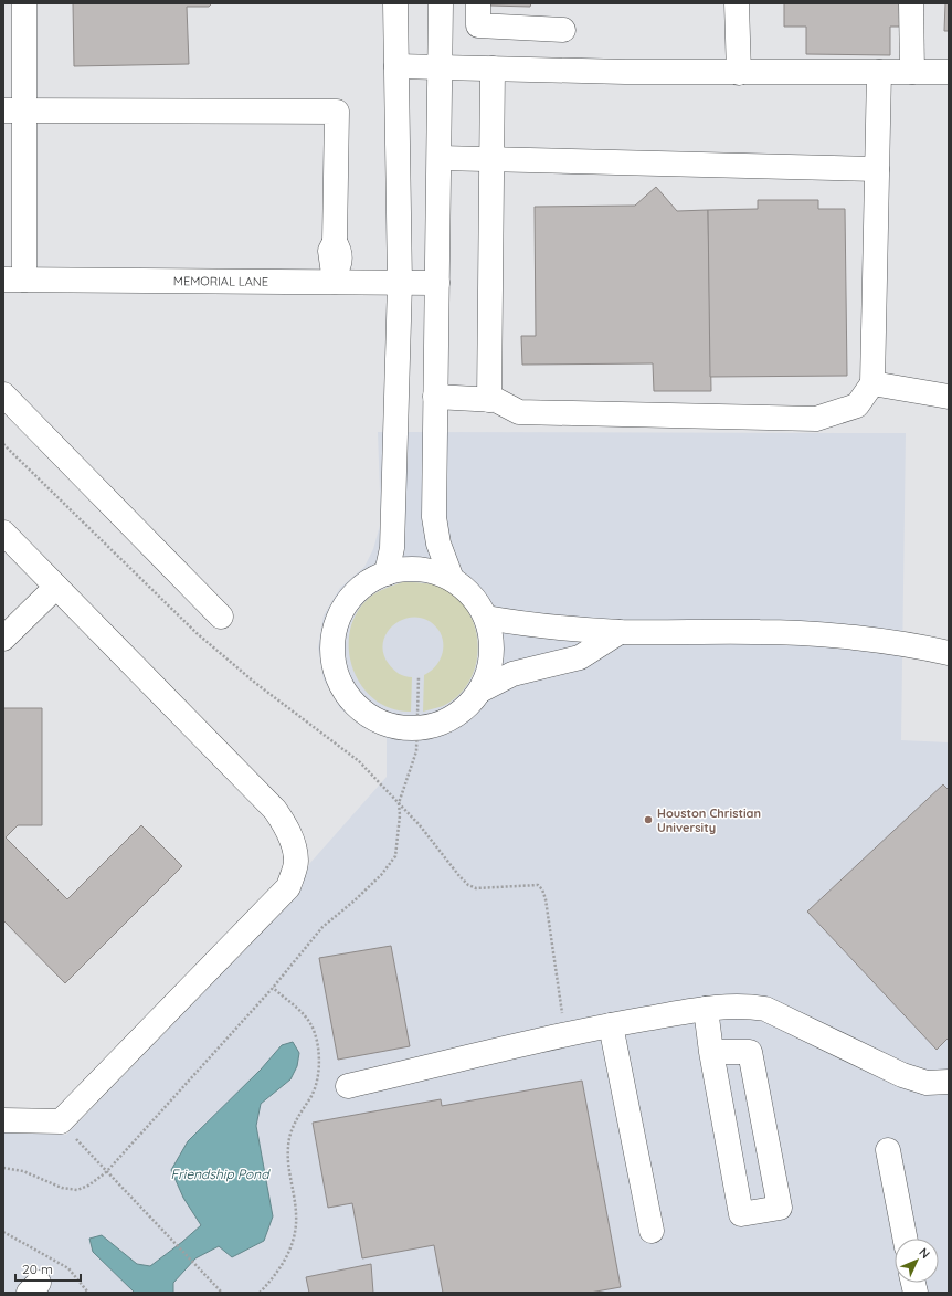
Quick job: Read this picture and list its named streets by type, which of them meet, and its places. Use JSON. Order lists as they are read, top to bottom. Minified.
{"streets":{"lane":["MEMORIAL LANE"]},"water":["Friendship Pond"],"places":["Houston Christian University"],"scale_bar":"20 m","north":"top right"}
